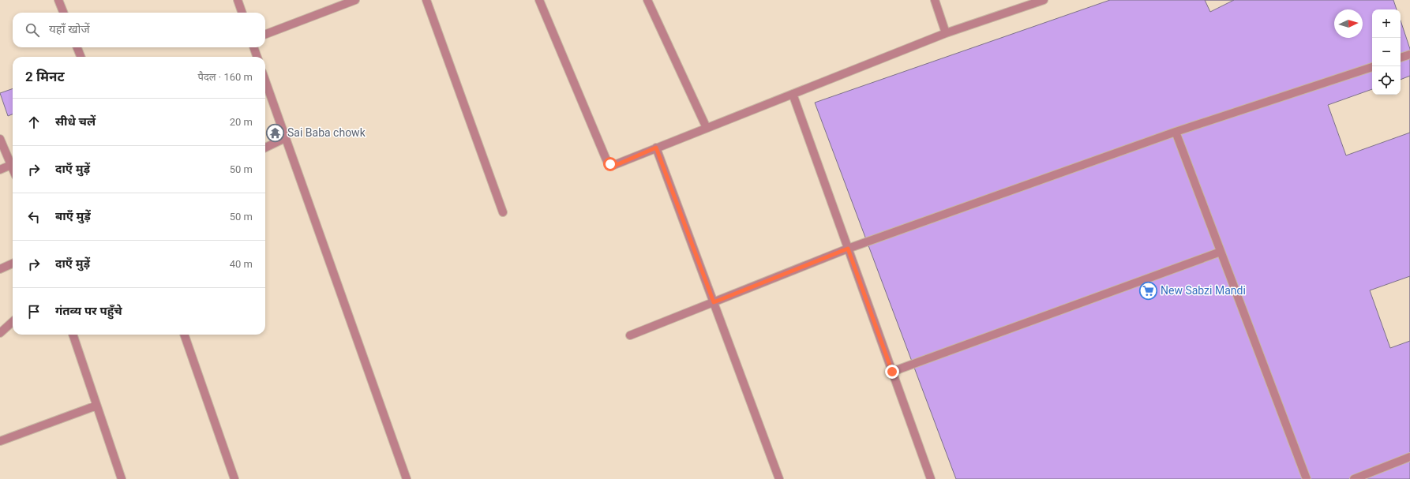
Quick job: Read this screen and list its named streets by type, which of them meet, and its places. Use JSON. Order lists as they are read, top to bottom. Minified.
{"places":{"temple":["Sai Baba chowk"],"supermarket":["New Sabzi Mandi"]},"north":"right","page":{"map_buttons":["+","−"],"search":"यहाँ खोजें","heading":["2 मिनट","पैदल · 160 m"],"list":[["सीधे चलें","20 m"],["दाएँ मुड़ें","50 m"],["बाएँ मुड़ें","50 m"],["दाएँ मुड़ें","40 m"],"गंतव्य पर पहुँचे"]}}
